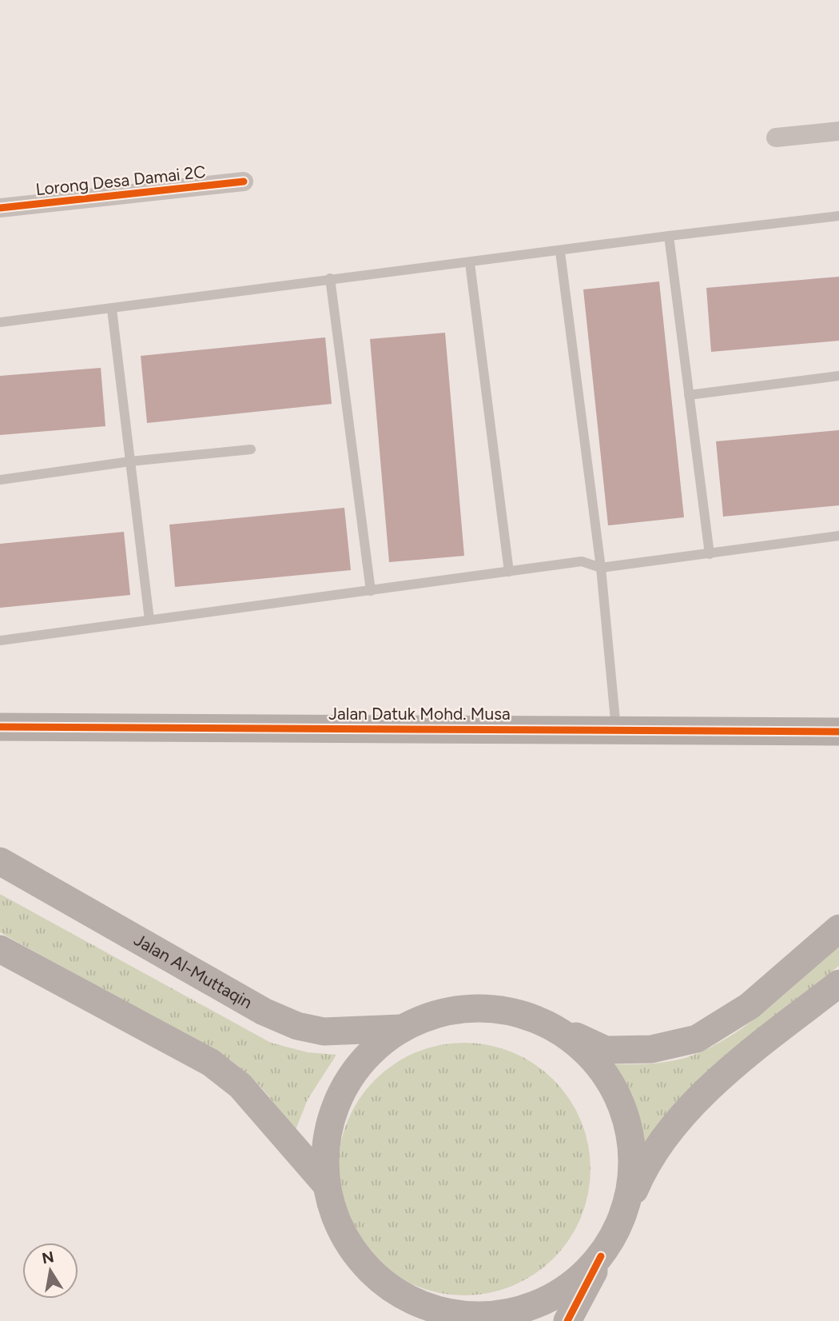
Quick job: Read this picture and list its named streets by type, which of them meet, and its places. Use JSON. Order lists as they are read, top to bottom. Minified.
{"streets":{"main road":["Jalan Datuk Mohd. Musa","Jalan Al-Muttaqin"],"street":["Lorong Desa Damai 2C"]},"north":"top"}
